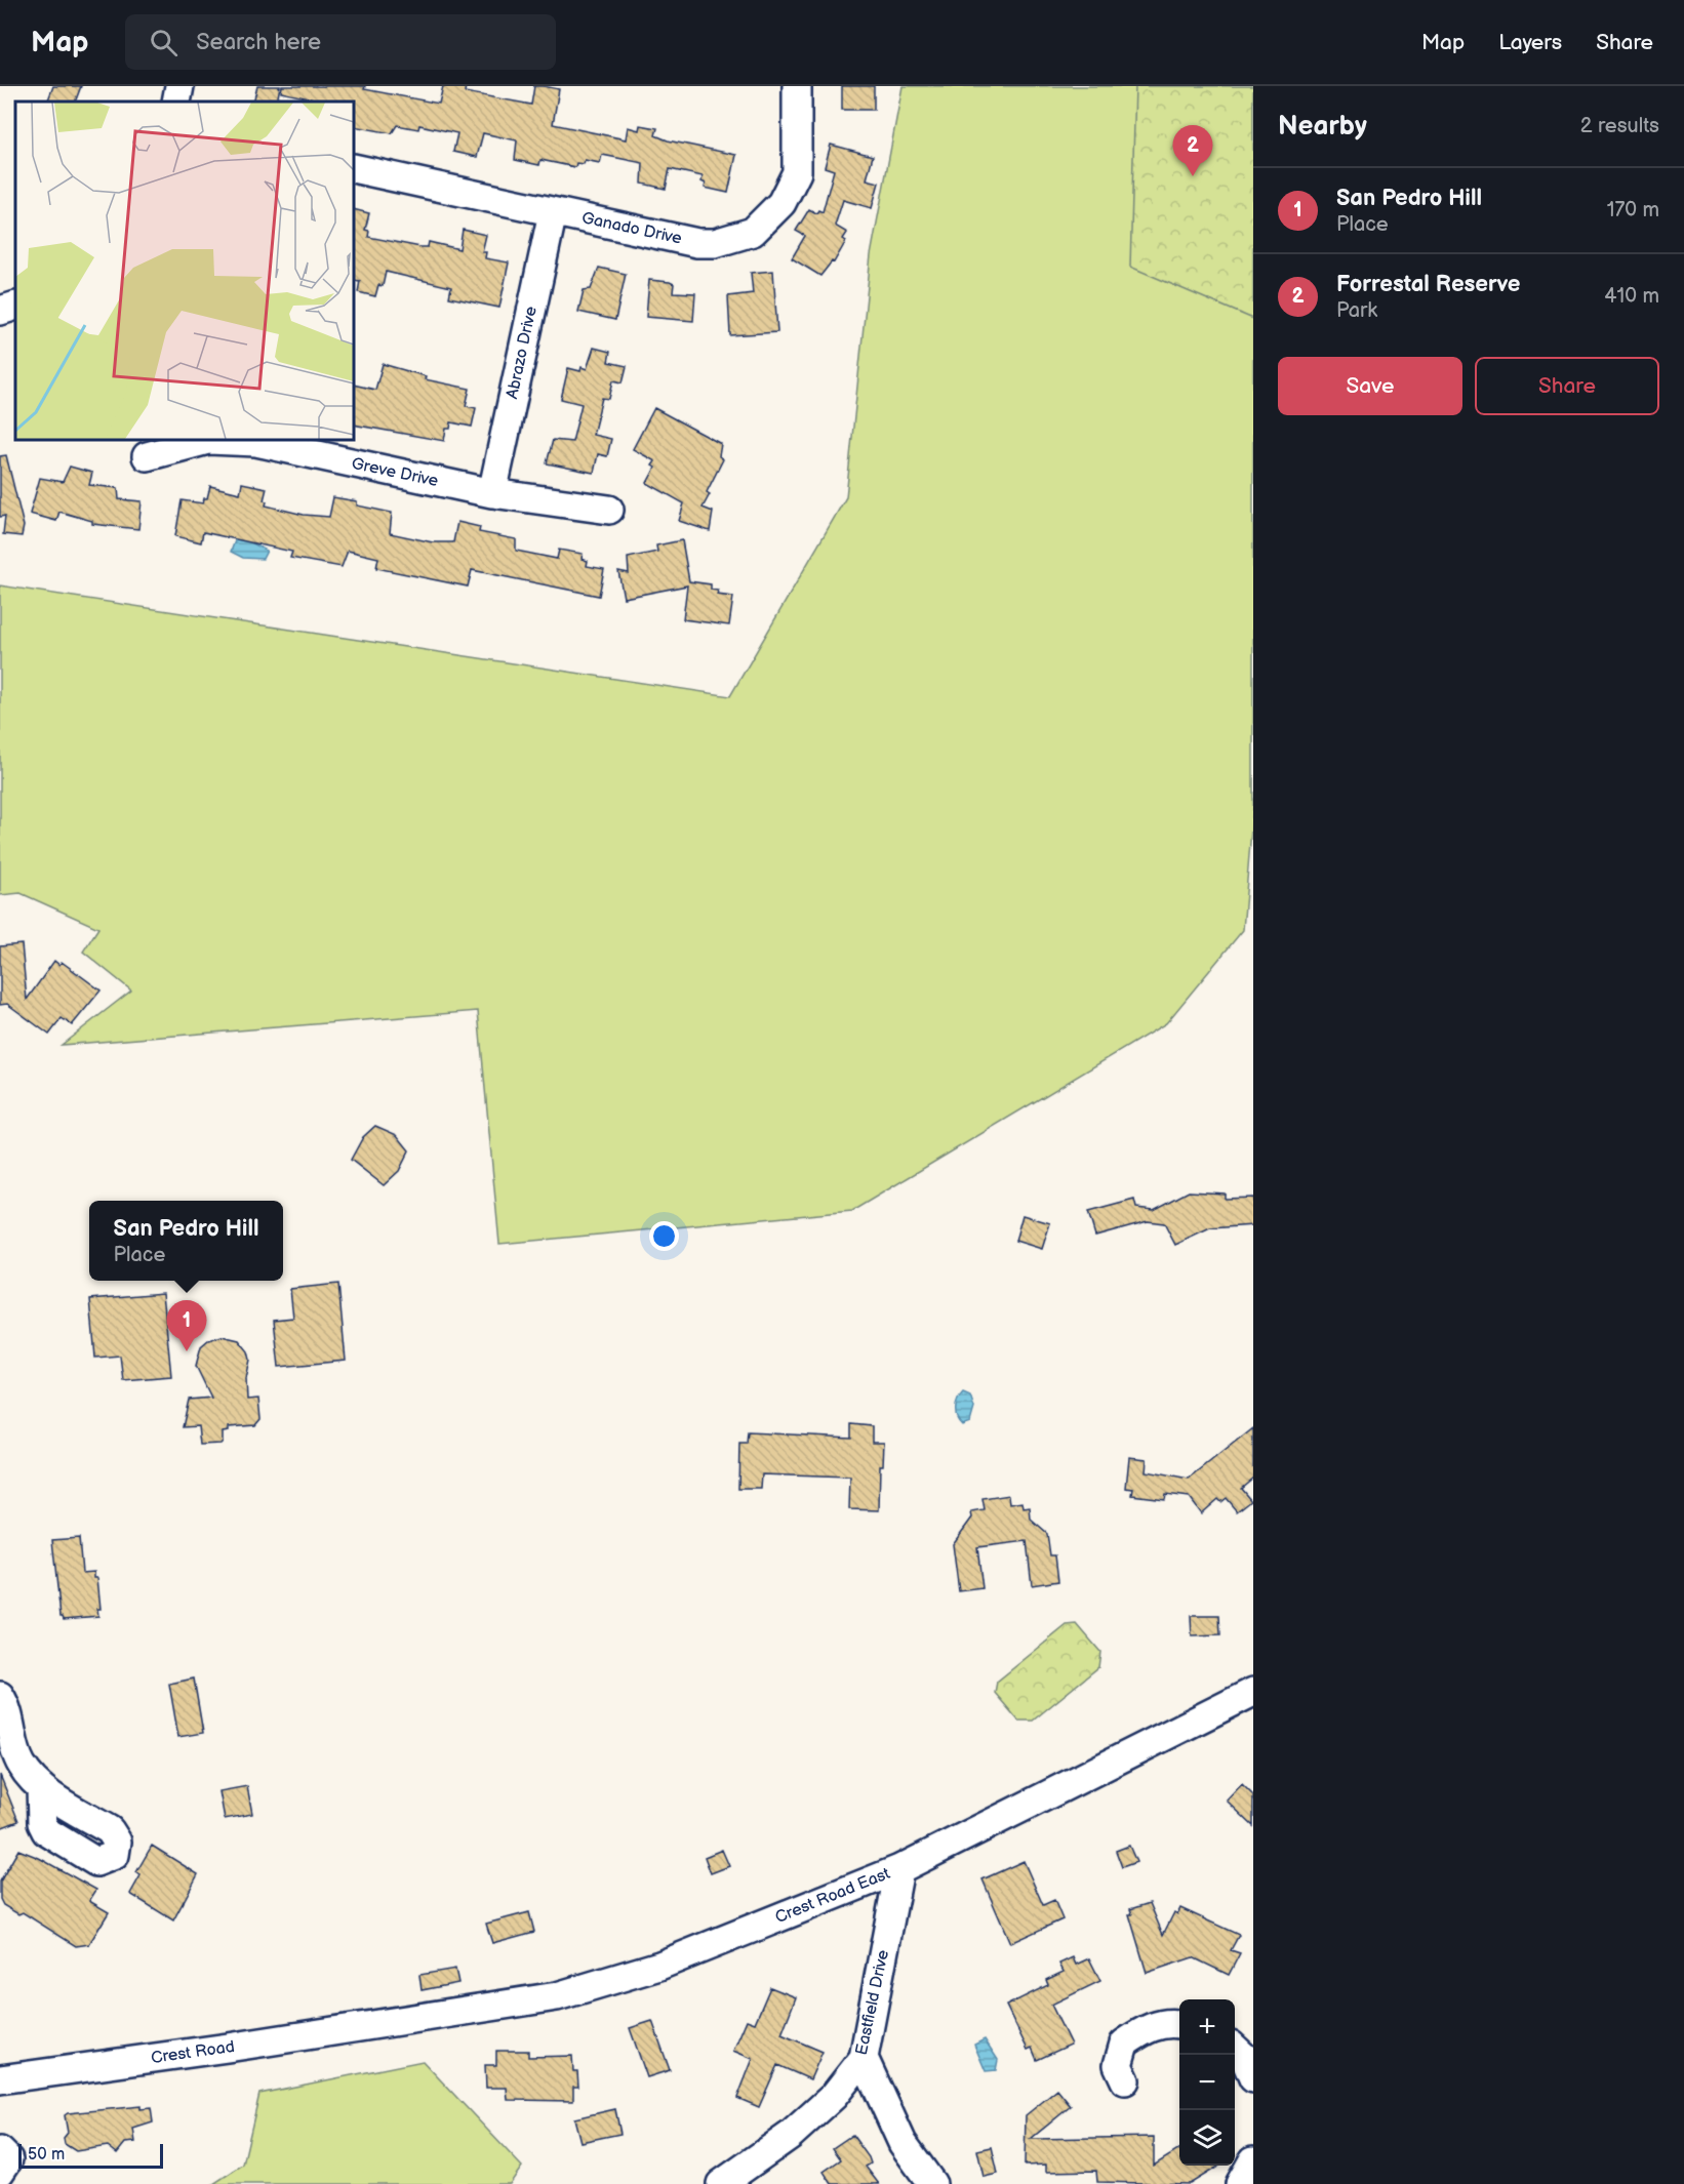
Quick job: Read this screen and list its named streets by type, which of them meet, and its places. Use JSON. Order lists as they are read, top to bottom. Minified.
{"streets":{"street":["Ganado Drive","Abrazo Drive","Greve Drive","Crest Road East","Eastfield Drive","Crest Road"]},"crossings":[["Ganado Drive","Abrazo Drive"],["Abrazo Drive","Greve Drive"],["Crest Road East","Eastfield Drive"],["Crest Road East","Crest Road"]],"scale_bar":"50 m","page":{"header":"Map","search":"Search here","nav":["Map","Layers","Share"],"heading":["Nearby","2 results"],"pins":["2","1"],"list":[{"mark":"1","name":"San Pedro Hill","note":"Place","value":"170 m"},{"mark":"2","name":"Forrestal Reserve","note":"Park","value":"410 m"}],"buttons":["Save","Share"],"popup":["San Pedro Hill","Place"],"map_buttons":["+","−"],"scale":"50 m"}}
